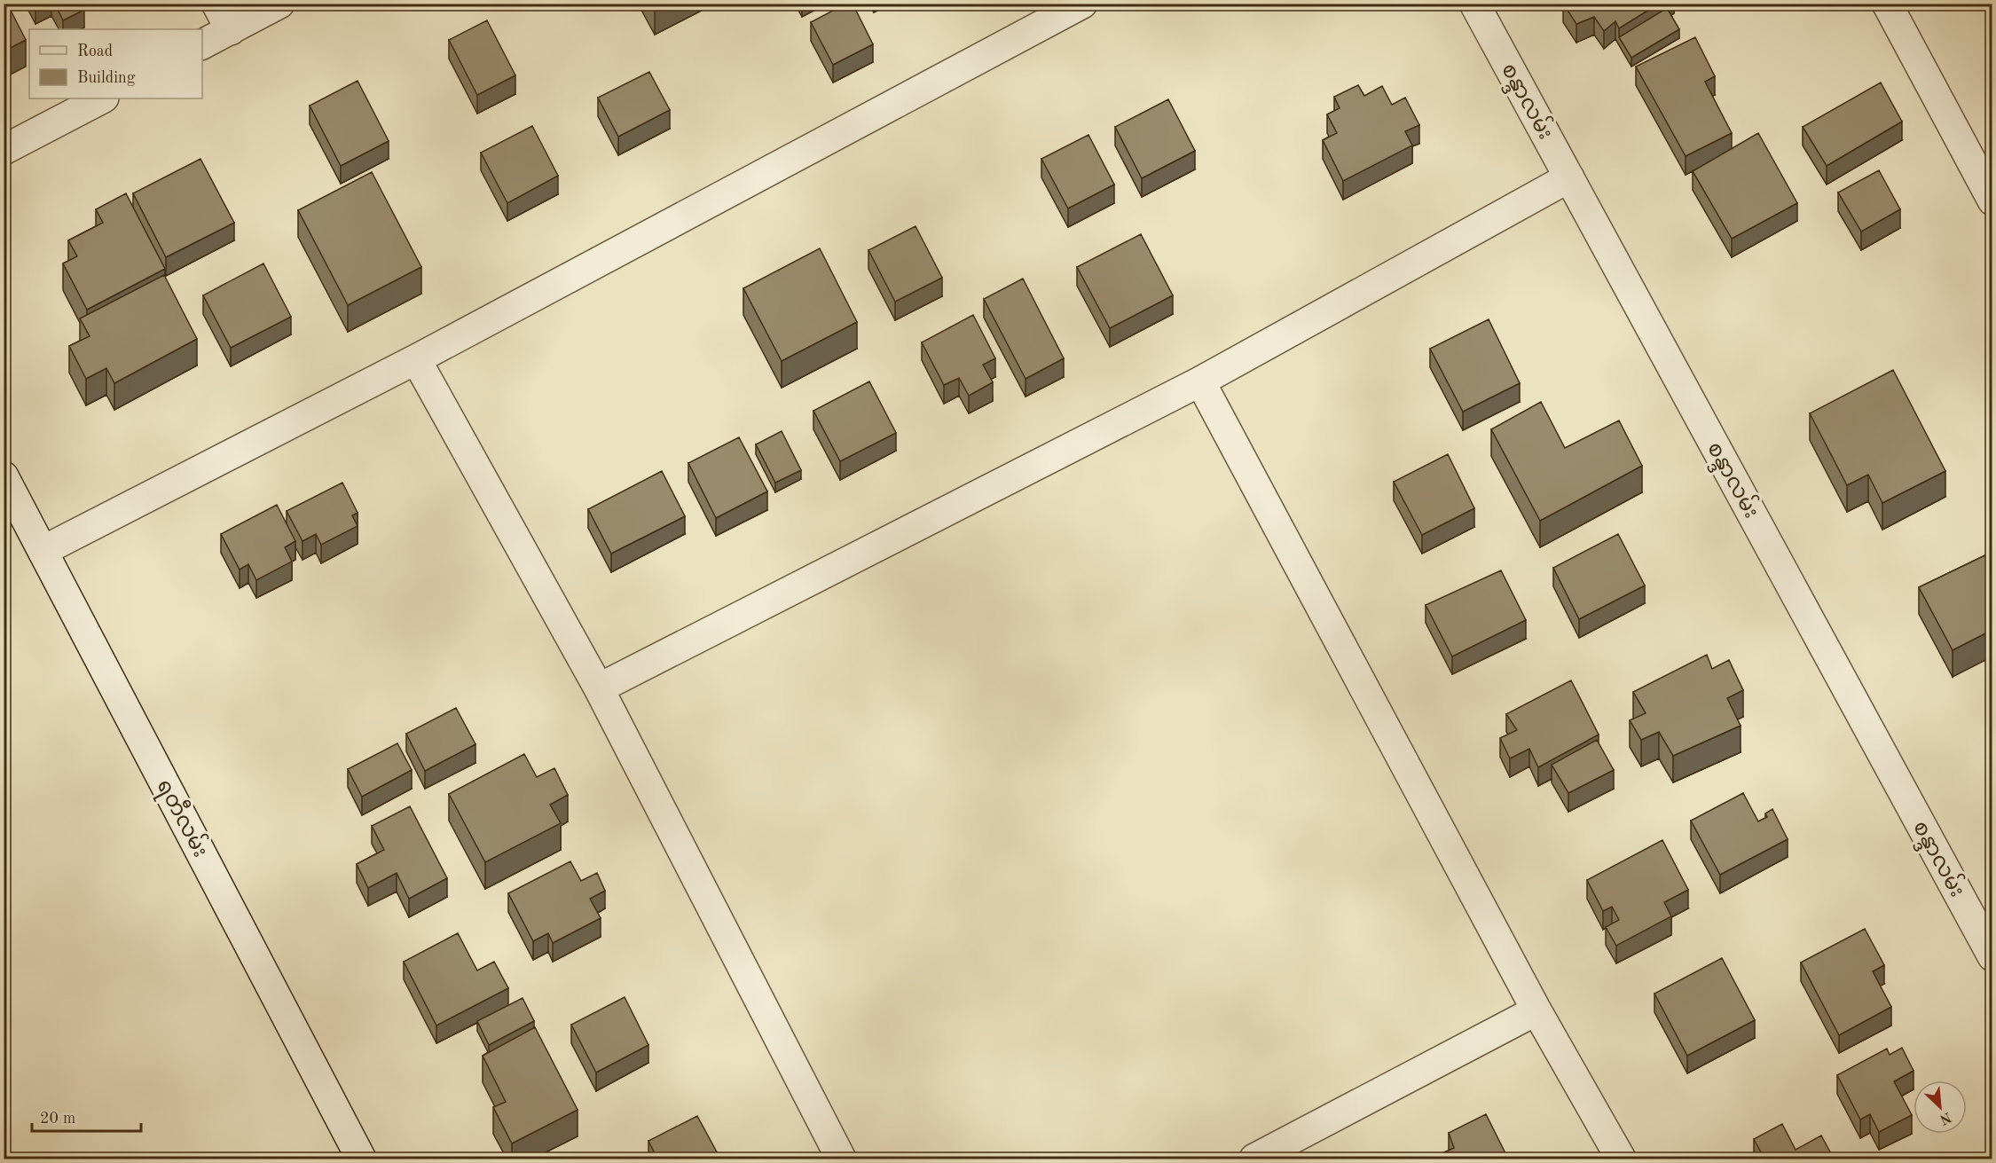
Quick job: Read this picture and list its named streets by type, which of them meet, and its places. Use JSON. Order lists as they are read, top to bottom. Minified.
{"streets":{"street":["စန္ဒာလမ်း","ရတီလမ်း"]},"legend":["Road","Building"],"scale_bar":"20 m","north":"bottom right"}
